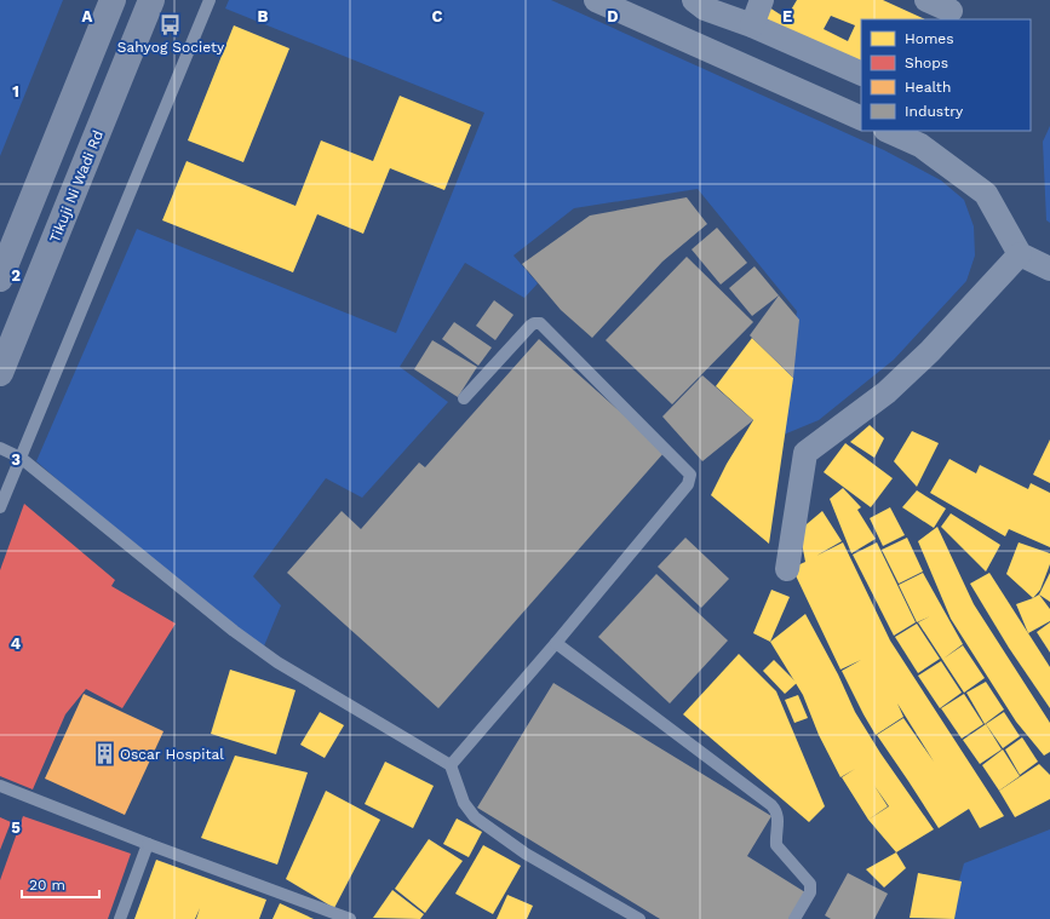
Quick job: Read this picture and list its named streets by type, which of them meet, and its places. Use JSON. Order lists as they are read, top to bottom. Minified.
{"streets":{"main road":["Tikuji Ni Wadi Rd"]},"places":{"bus stop":["Sahyog Society"],"building":["Oscar Hospital"]},"legend":["Homes","Shops","Health","Industry"],"scale_bar":"20 m","grid":{"columns":["A","B","C","D","E"],"rows":["1","2","3","4","5"]}}
